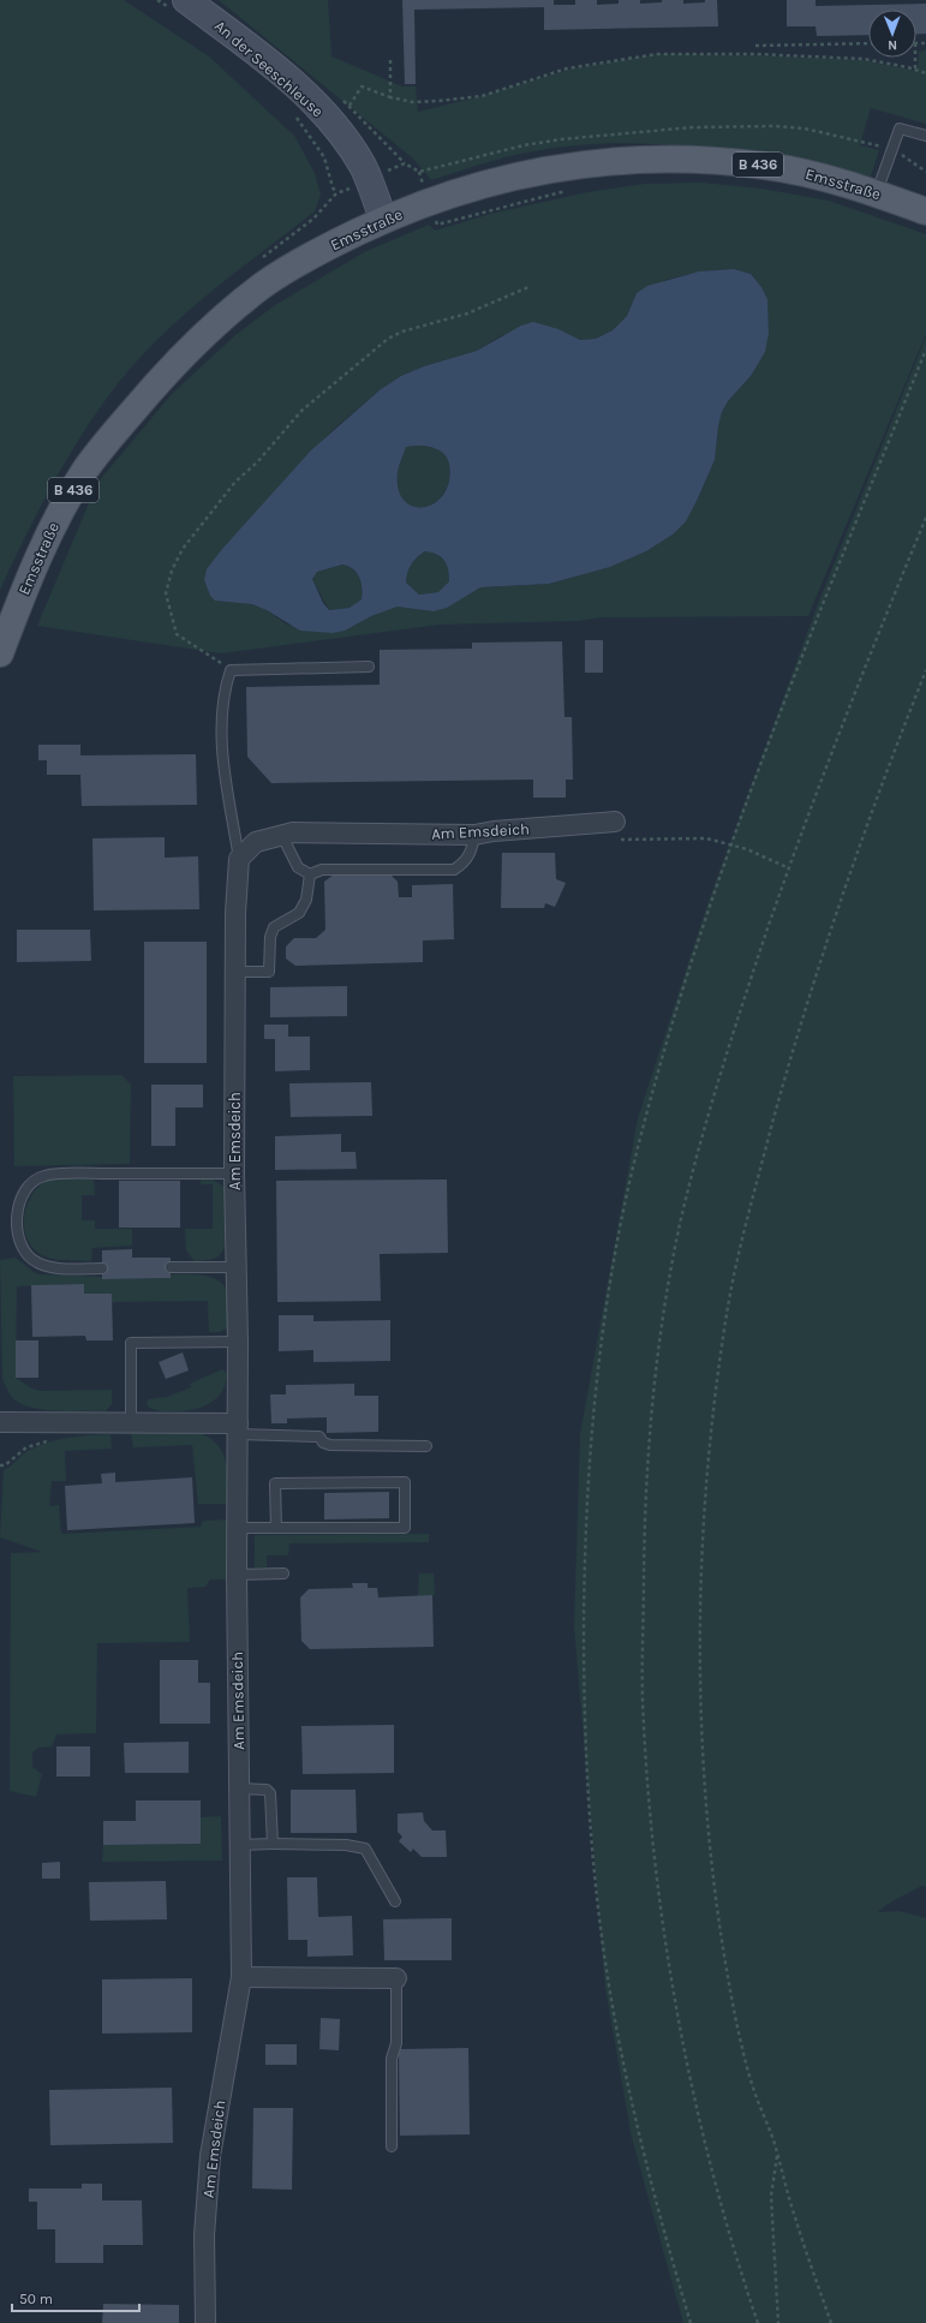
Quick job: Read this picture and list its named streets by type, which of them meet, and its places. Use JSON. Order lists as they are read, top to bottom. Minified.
{"streets":{"main road":["B 436","Emsstraße"],"street":["An der Seeschleuse","Am Emsdeich"]},"crossings":[["An der Seeschleuse","Emsstraße"]],"scale_bar":"50 m","north":"bottom"}
